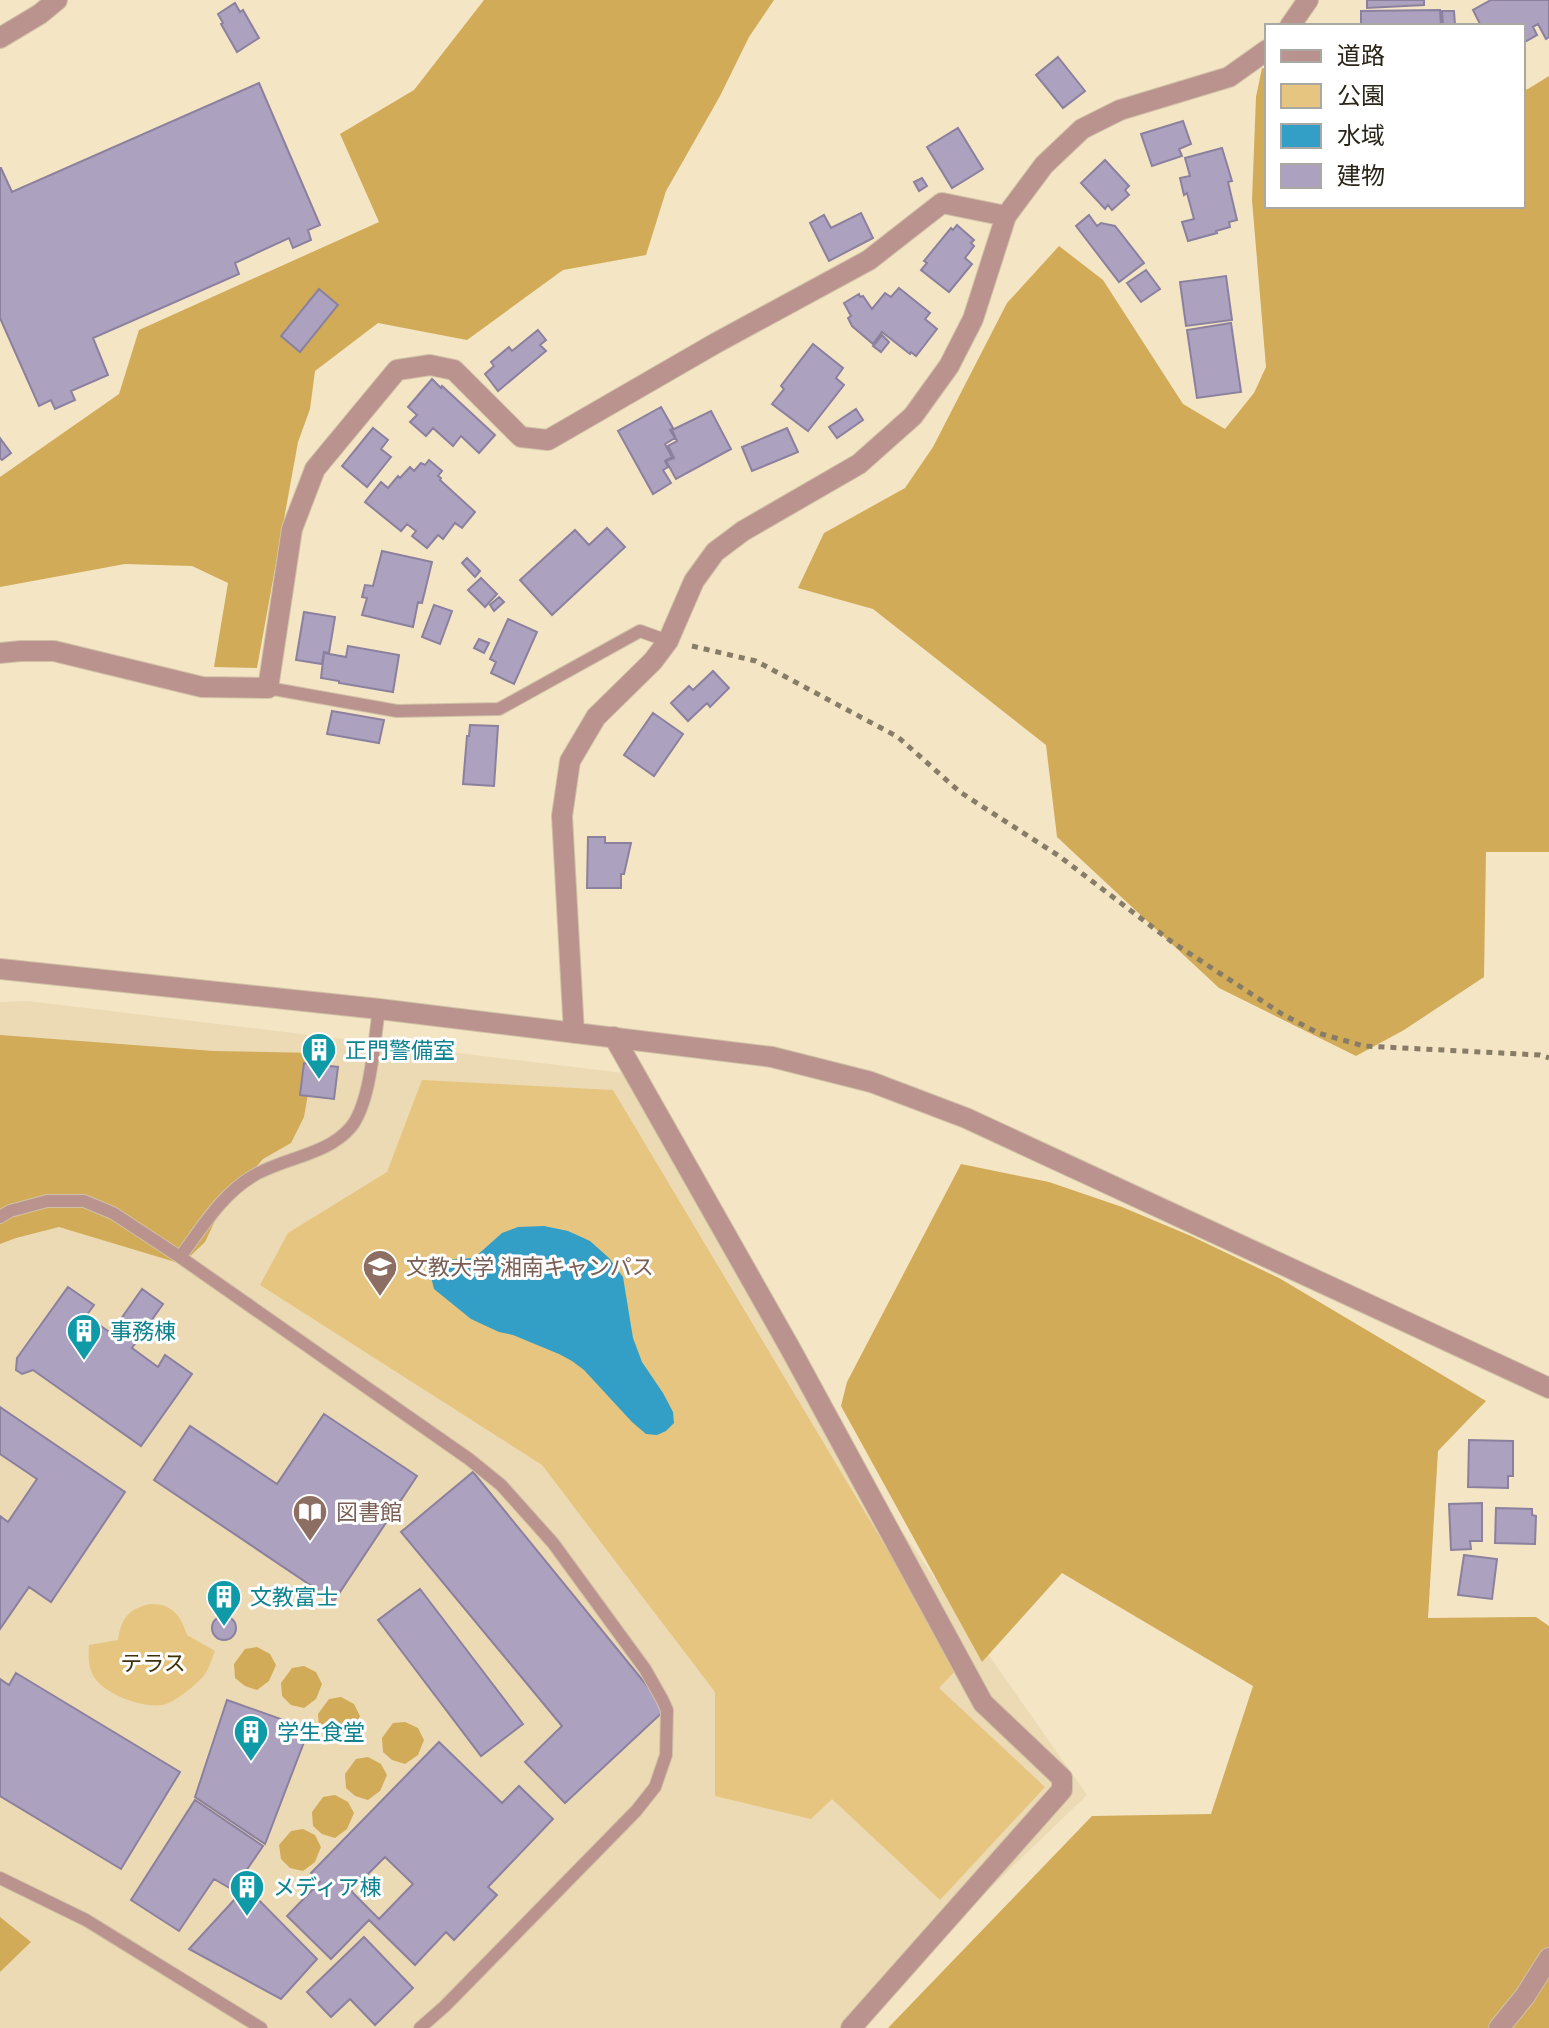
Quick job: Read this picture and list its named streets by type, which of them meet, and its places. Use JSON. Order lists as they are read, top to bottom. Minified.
{"parks":["テラス"],"places":{"building":["正門警備室","事務棟","文教富士","学生食堂","メディア棟"],"school or university":["文教大学 湘南キャンパス"],"library":["図書館"]},"legend":["道路","公園","水域","建物"]}
